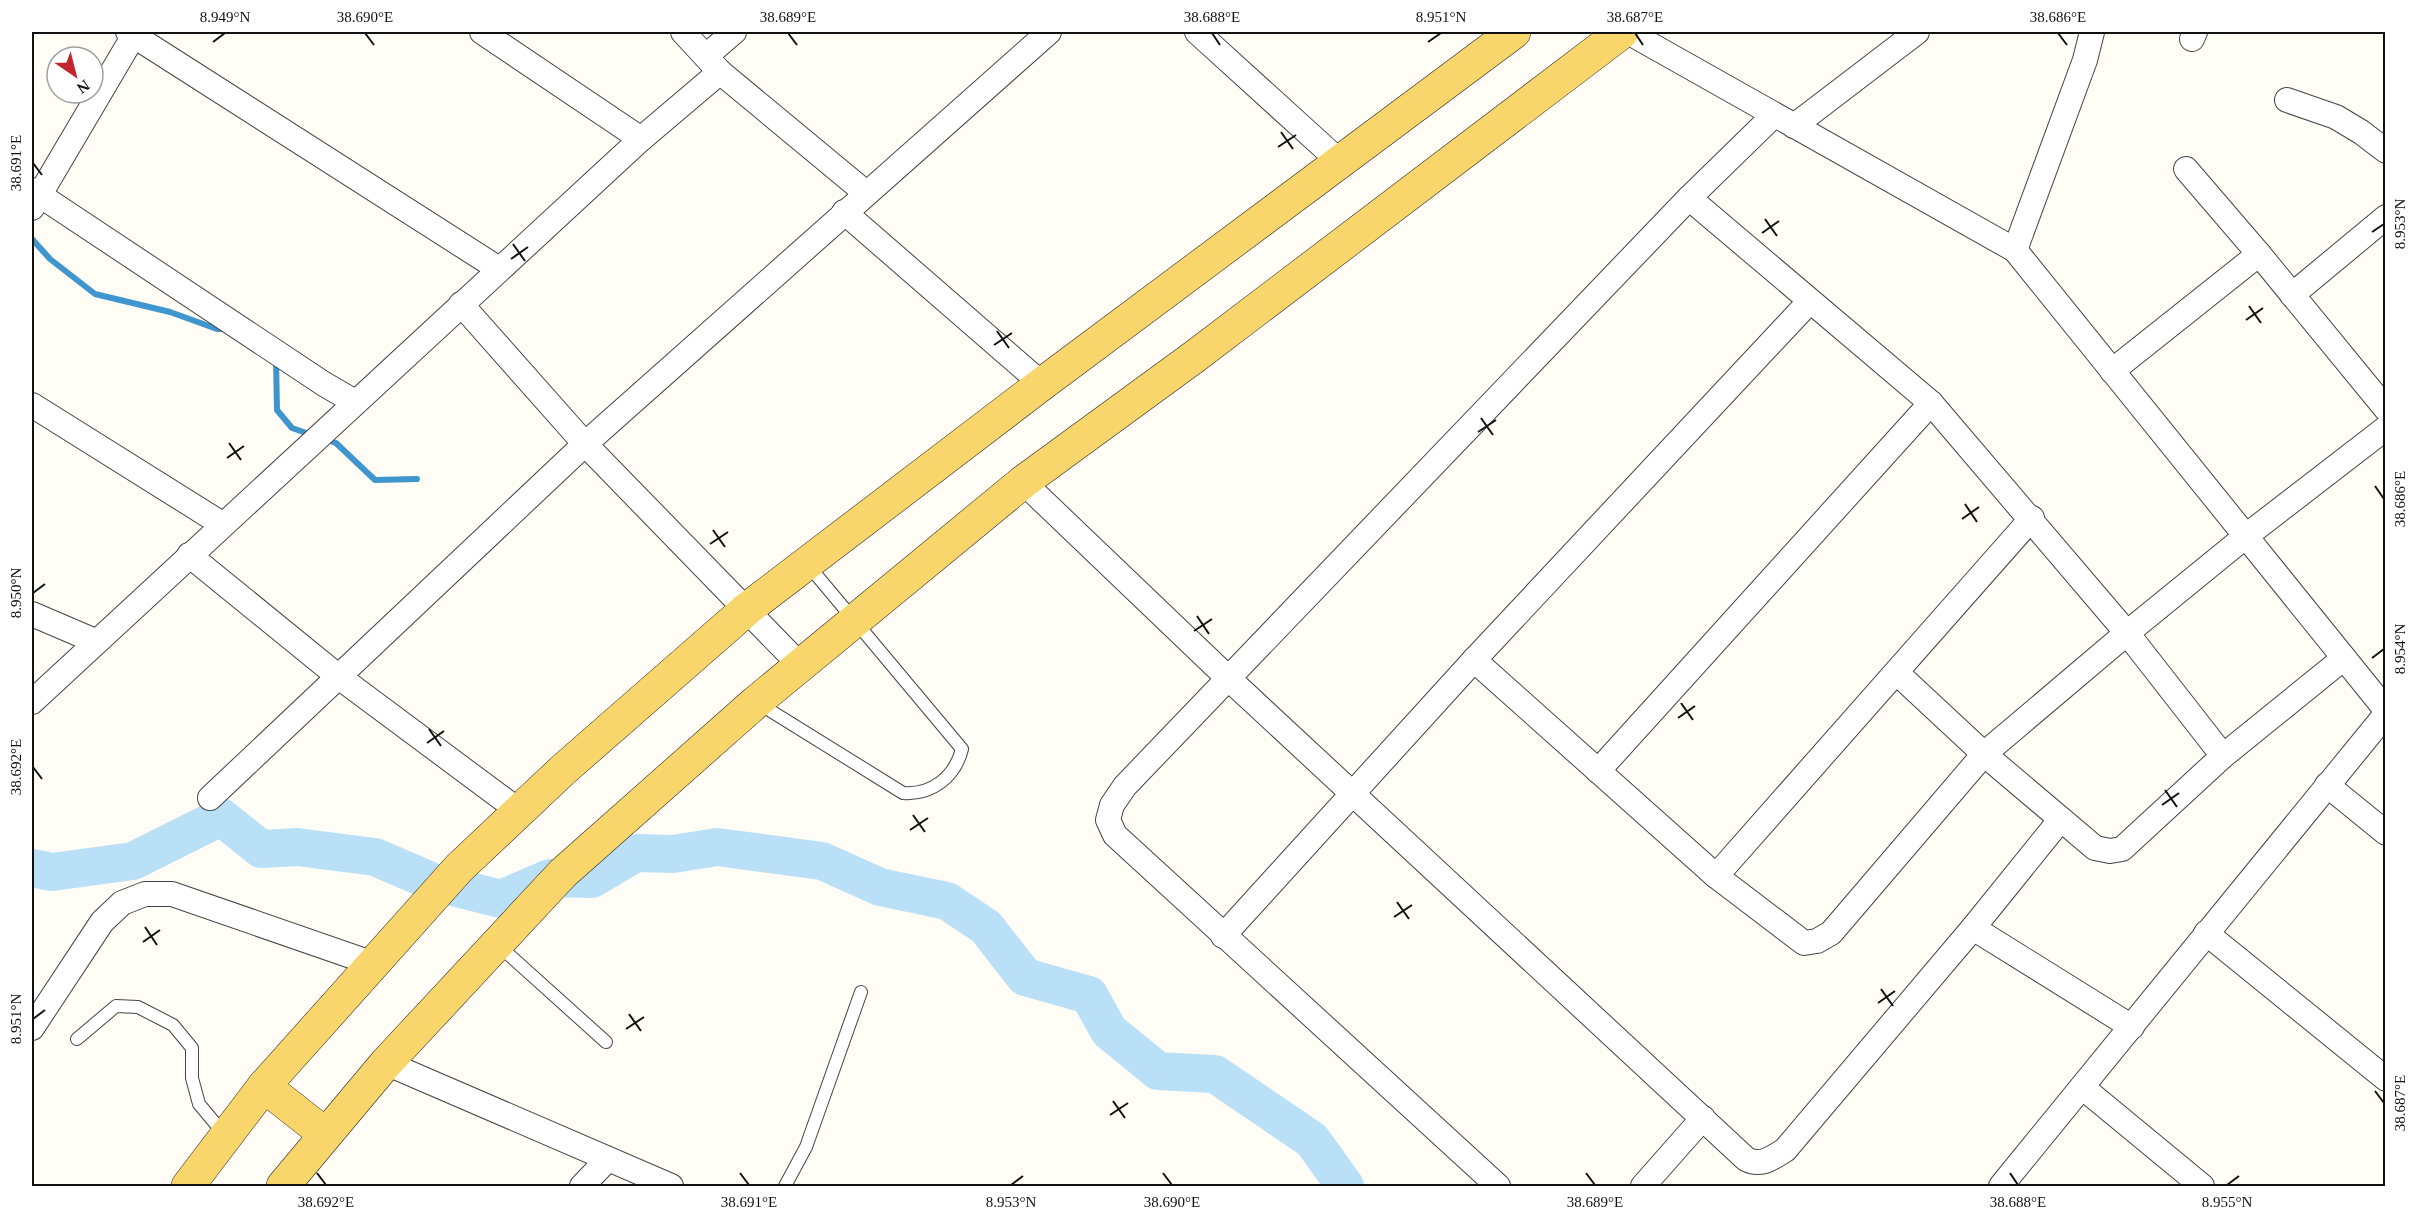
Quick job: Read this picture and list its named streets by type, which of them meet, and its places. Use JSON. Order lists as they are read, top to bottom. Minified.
{"north":"bottom right","coordinates":["8.949°N","38.690°E","38.689°E","38.688°E","8.951°N","38.687°E","38.686°E","38.691°E","8.953°N","8.950°N","8.954°N","38.692°E","8.955°N"]}
